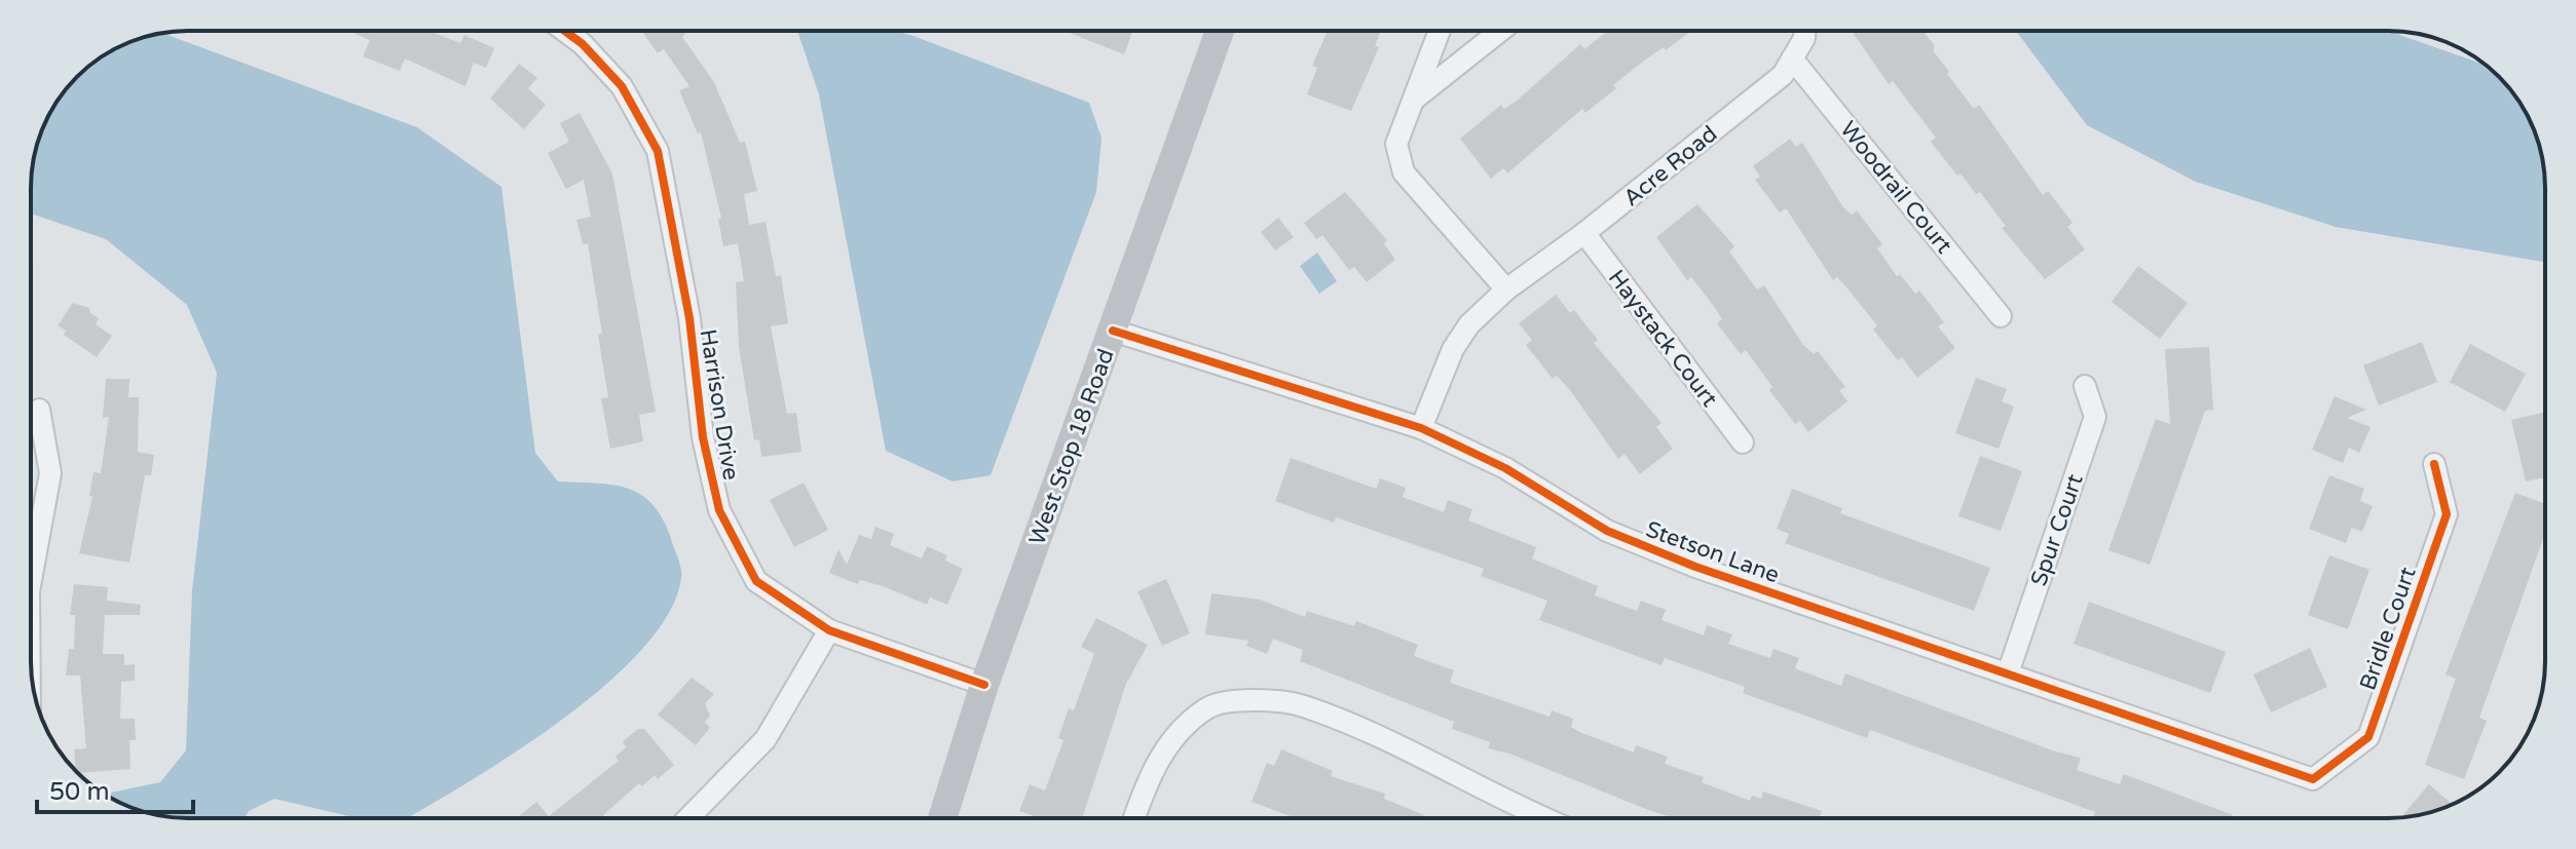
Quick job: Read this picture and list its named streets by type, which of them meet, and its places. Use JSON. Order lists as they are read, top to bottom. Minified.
{"streets":{"street":["Acre Road","Woodrail Court","Haystack Court","Harrison Drive","West Stop 18 Road","Spur Court","Stetson Lane","Bridle Court"]},"crossings":[["Acre Road","Woodrail Court"],["Acre Road","Haystack Court"],["Acre Road","Stetson Lane"],["Harrison Drive","West Stop 18 Road"],["West Stop 18 Road","Stetson Lane"],["Spur Court","Stetson Lane"],["Stetson Lane","Bridle Court"]],"scale_bar":"50 m"}
